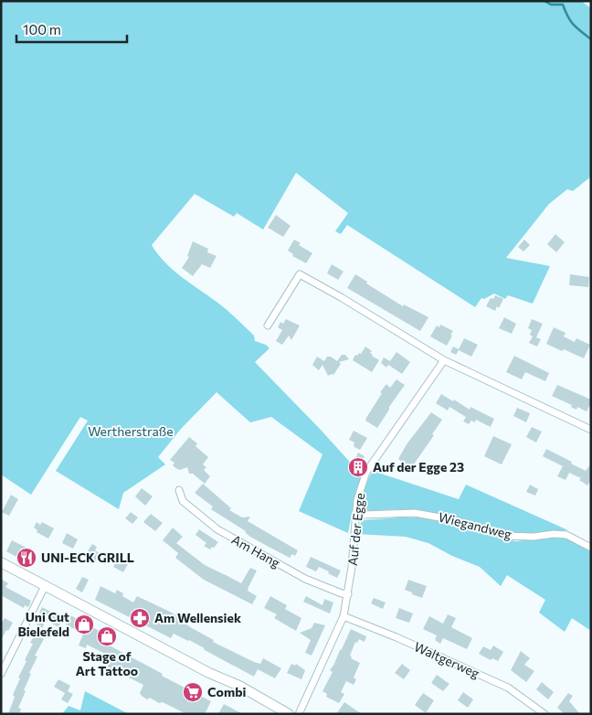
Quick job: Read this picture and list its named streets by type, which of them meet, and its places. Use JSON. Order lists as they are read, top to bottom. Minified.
{"streets":{"street":["Wiegandweg","Auf der Egge","Am Hang","Waltgerweg"]},"crossings":[["Wiegandweg","Auf der Egge"],["Auf der Egge","Am Hang"],["Auf der Egge","Waltgerweg"]],"parks":["Wertherstraße"],"places":{"building":["Auf der Egge 23"],"restaurant":["UNI-ECK GRILL"],"pharmacy":["Am Wellensiek"],"shop":["Uni Cut Bielefeld","Stage of Art Tattoo"],"supermarket":["Combi"]},"scale_bar":"100 m"}
